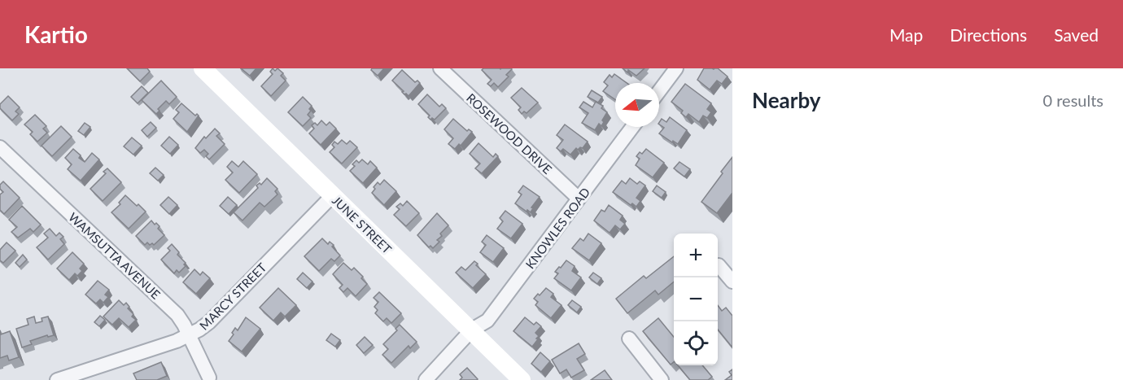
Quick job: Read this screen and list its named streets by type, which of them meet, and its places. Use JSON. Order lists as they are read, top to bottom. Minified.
{"streets":{"street":["ROSEWOOD DRIVE","JUNE STREET","KNOWLES ROAD","WAMSUTTA AVENUE","MARCY STREET"]},"crossings":[["ROSEWOOD DRIVE","KNOWLES ROAD"],["JUNE STREET","KNOWLES ROAD"],["JUNE STREET","MARCY STREET"],["WAMSUTTA AVENUE","MARCY STREET"]],"north":"left","page":{"header":"Kartio","nav":["Map","Directions","Saved"],"heading":["Nearby","0 results"],"map_buttons":["+","−"]}}
